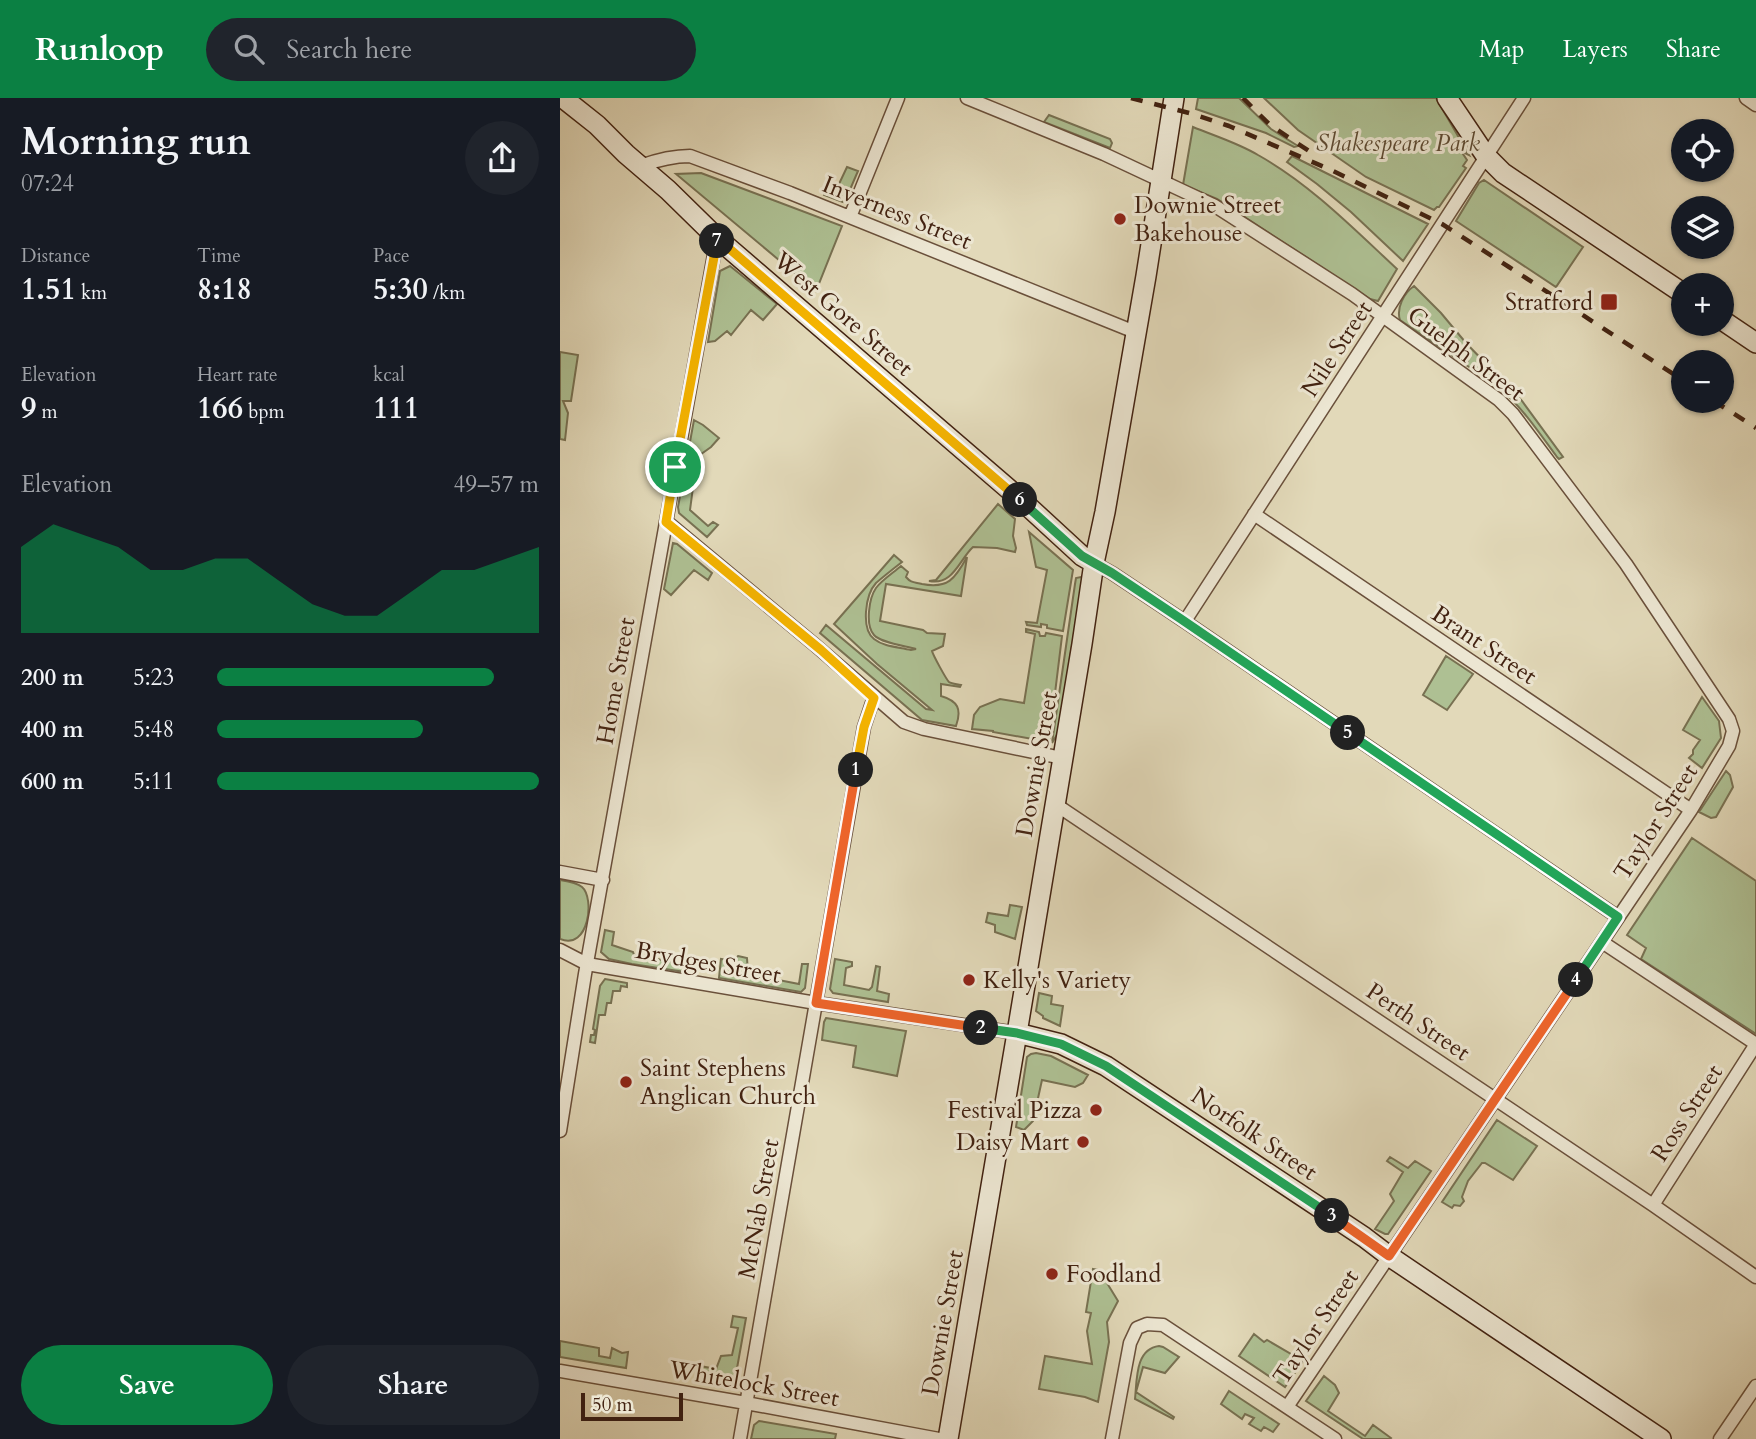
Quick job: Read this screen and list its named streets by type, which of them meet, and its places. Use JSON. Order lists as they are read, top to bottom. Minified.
{"streets":{"street":["Inverness Street","West Gore Street","Nile Street","Guelph Street","Brant Street","Home Street","Downie Street","Taylor Street","Brydges Street","Perth Street","Ross Street","Norfolk Street","McNab Street","Whitelock Street"]},"crossings":[["Inverness Street","West Gore Street"],["Inverness Street","Downie Street"],["West Gore Street","Home Street"],["West Gore Street","Downie Street"],["Nile Street","Guelph Street"],["Nile Street","Brant Street"],["Guelph Street","Downie Street"],["Guelph Street","Taylor Street"],["Brant Street","Taylor Street"],["Home Street","Brydges Street"],["Downie Street","Brydges Street"],["Downie Street","Perth Street"],["Downie Street","Norfolk Street"],["Taylor Street","Perth Street"],["Taylor Street","Norfolk Street"],["Brydges Street","Norfolk Street"],["Brydges Street","McNab Street"],["Perth Street","Ross Street"],["McNab Street","Whitelock Street"]],"parks":["Shakespeare Park"],"places":{"other":["Downie Street Bakehouse","Kelly's Variety","Saint Stephens Anglican Church","Festival Pizza","Daisy Mart","Foodland"],"transit":["Stratford"]},"scale_bar":"50 m","page":{"header":"Runloop","search":"Search here","nav":["Map","Layers","Share"],"heading":["Morning run","07:24"],"map_buttons":["+","−"],"stats":[["Distance","1.51 km"],["Time","8:18"],["Pace","5:30 /km"],["Elevation","9 m"],["Heart rate","166 bpm"],["kcal","111"]],"pins":["7","6","5","1","4","2","3"],"chart":["Elevation","49–57 m"],"list":[{"name":"200 m","note":"5:23"},{"name":"400 m","note":"5:48"},{"name":"600 m","note":"5:11"}],"buttons":["Save","Share"],"scale":"50 m"}}
